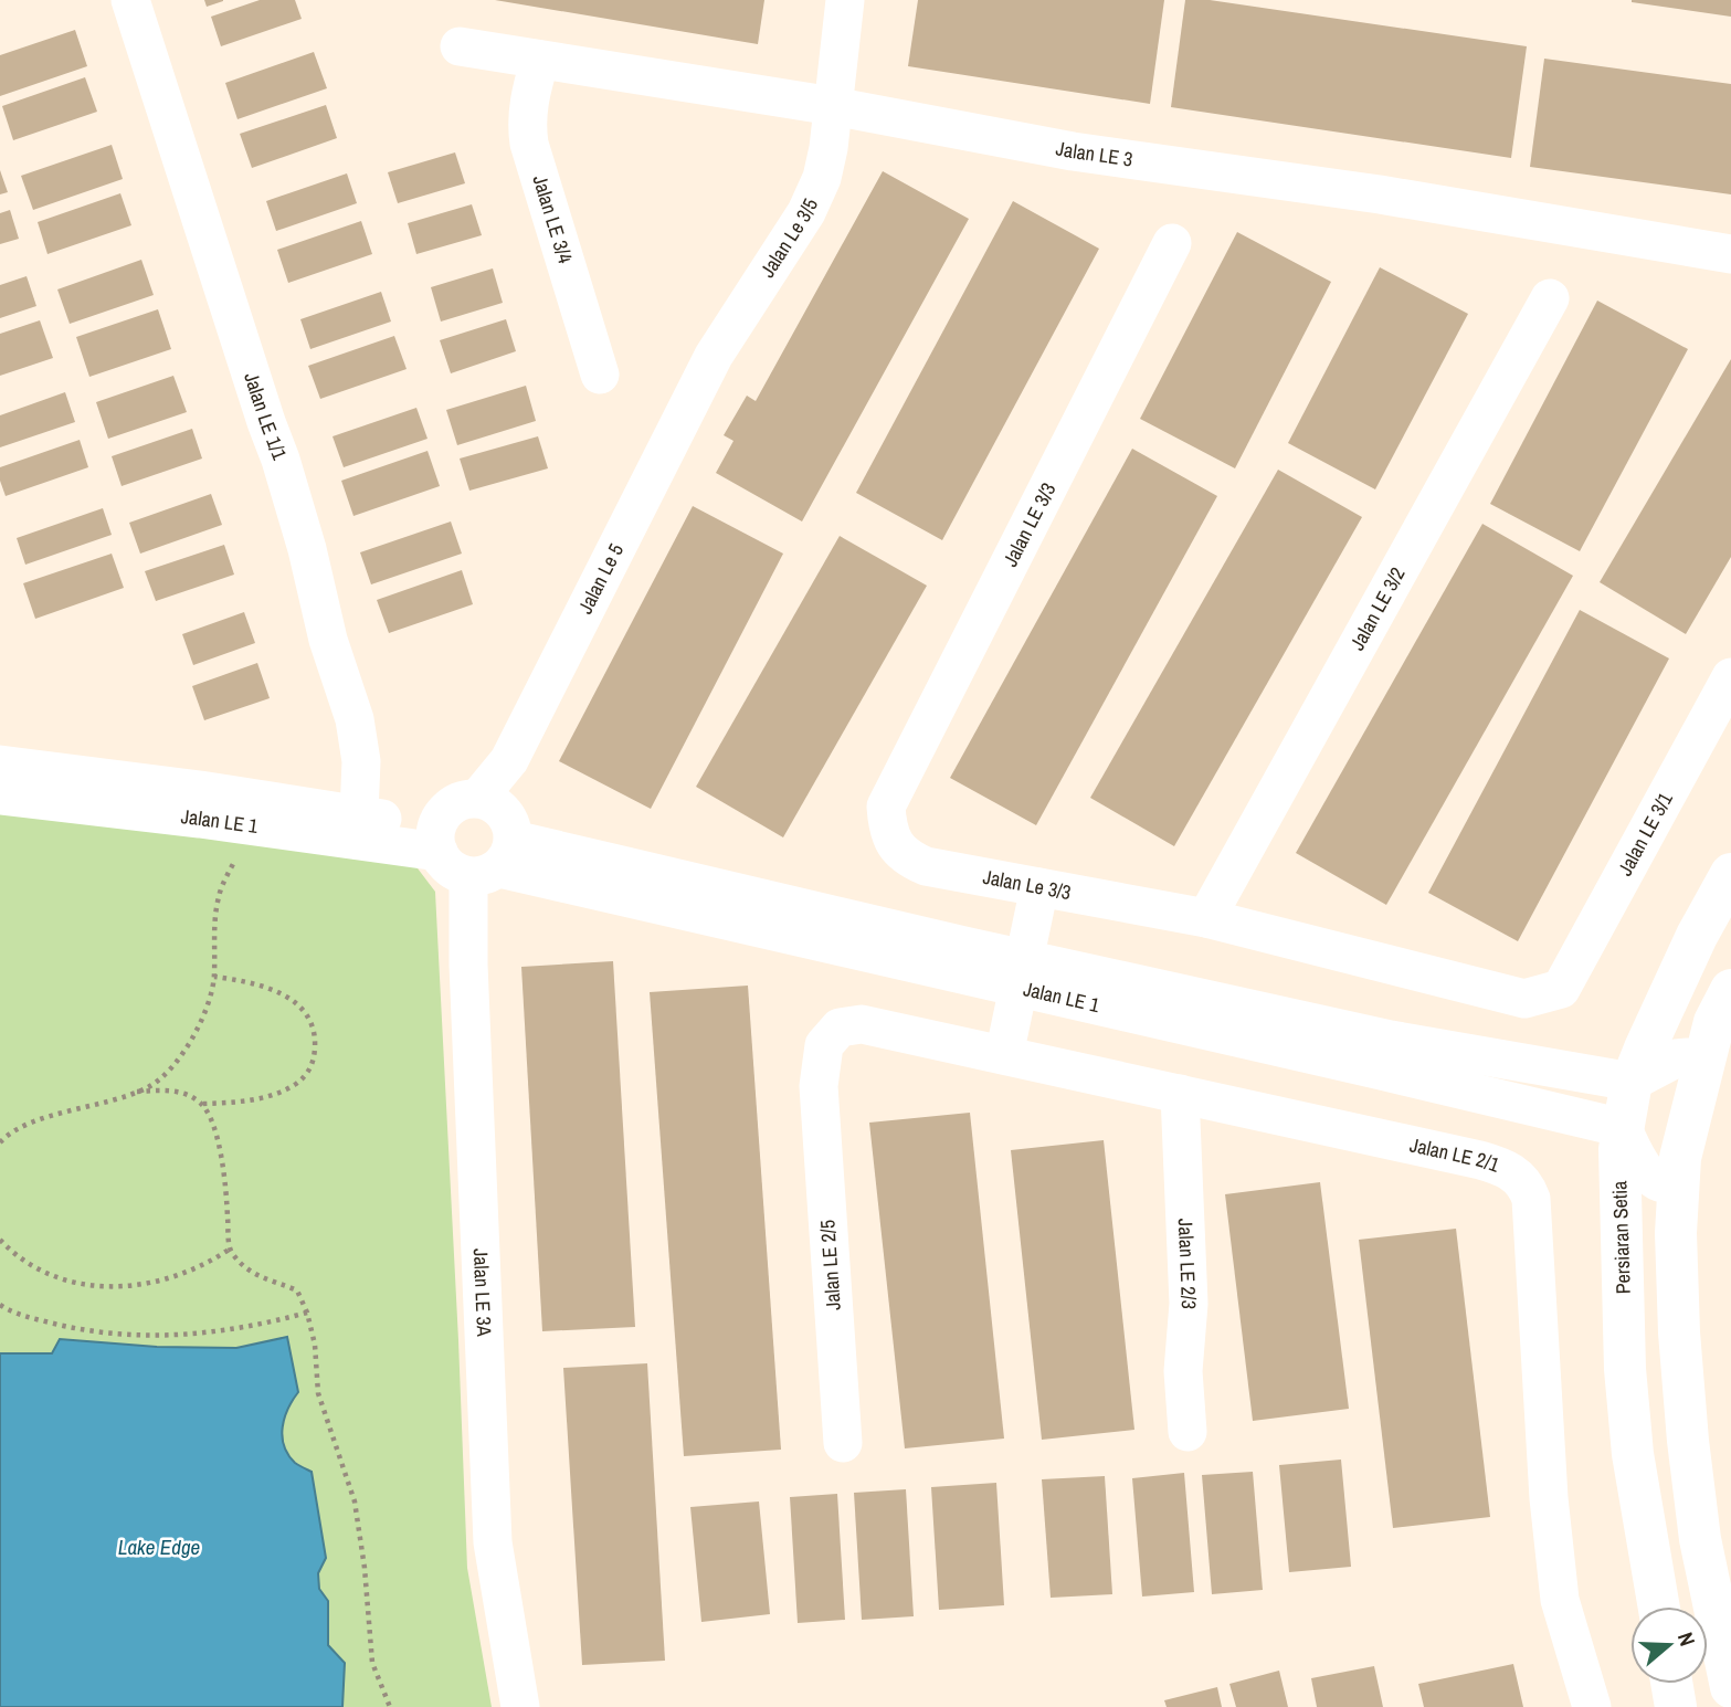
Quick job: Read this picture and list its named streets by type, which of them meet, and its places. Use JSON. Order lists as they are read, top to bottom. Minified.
{"streets":{"street":["Jalan LE 3","Jalan LE 3/4","Jalan Le 3/5","Jalan LE 1/1","Jalan LE 3/3","Jalan Le 5","Jalan LE 3/2","Jalan LE 1","Jalan LE 3/1","Jalan Le 3/3","Jalan LE 2/1","Persiaran Setia","Jalan LE 2/3","Jalan LE 2/5","Jalan LE 3A"]},"crossings":[["Jalan LE 3","Jalan LE 3/4"],["Jalan LE 3","Jalan Le 3/5"],["Jalan Le 3/5","Jalan Le 5"],["Jalan LE 1/1","Jalan LE 1"],["Jalan LE 3/3","Jalan Le 3/3"],["Jalan Le 5","Jalan LE 1"],["Jalan Le 5","Jalan LE 3A"],["Jalan LE 3/2","Jalan Le 3/3"],["Jalan LE 1","Persiaran Setia"],["Jalan LE 1","Jalan LE 3A"],["Jalan LE 3/1","Jalan Le 3/3"],["Jalan LE 2/1","Jalan LE 2/3"],["Jalan LE 2/1","Jalan LE 2/5"]],"water":["Lake Edge"],"north":"right"}
